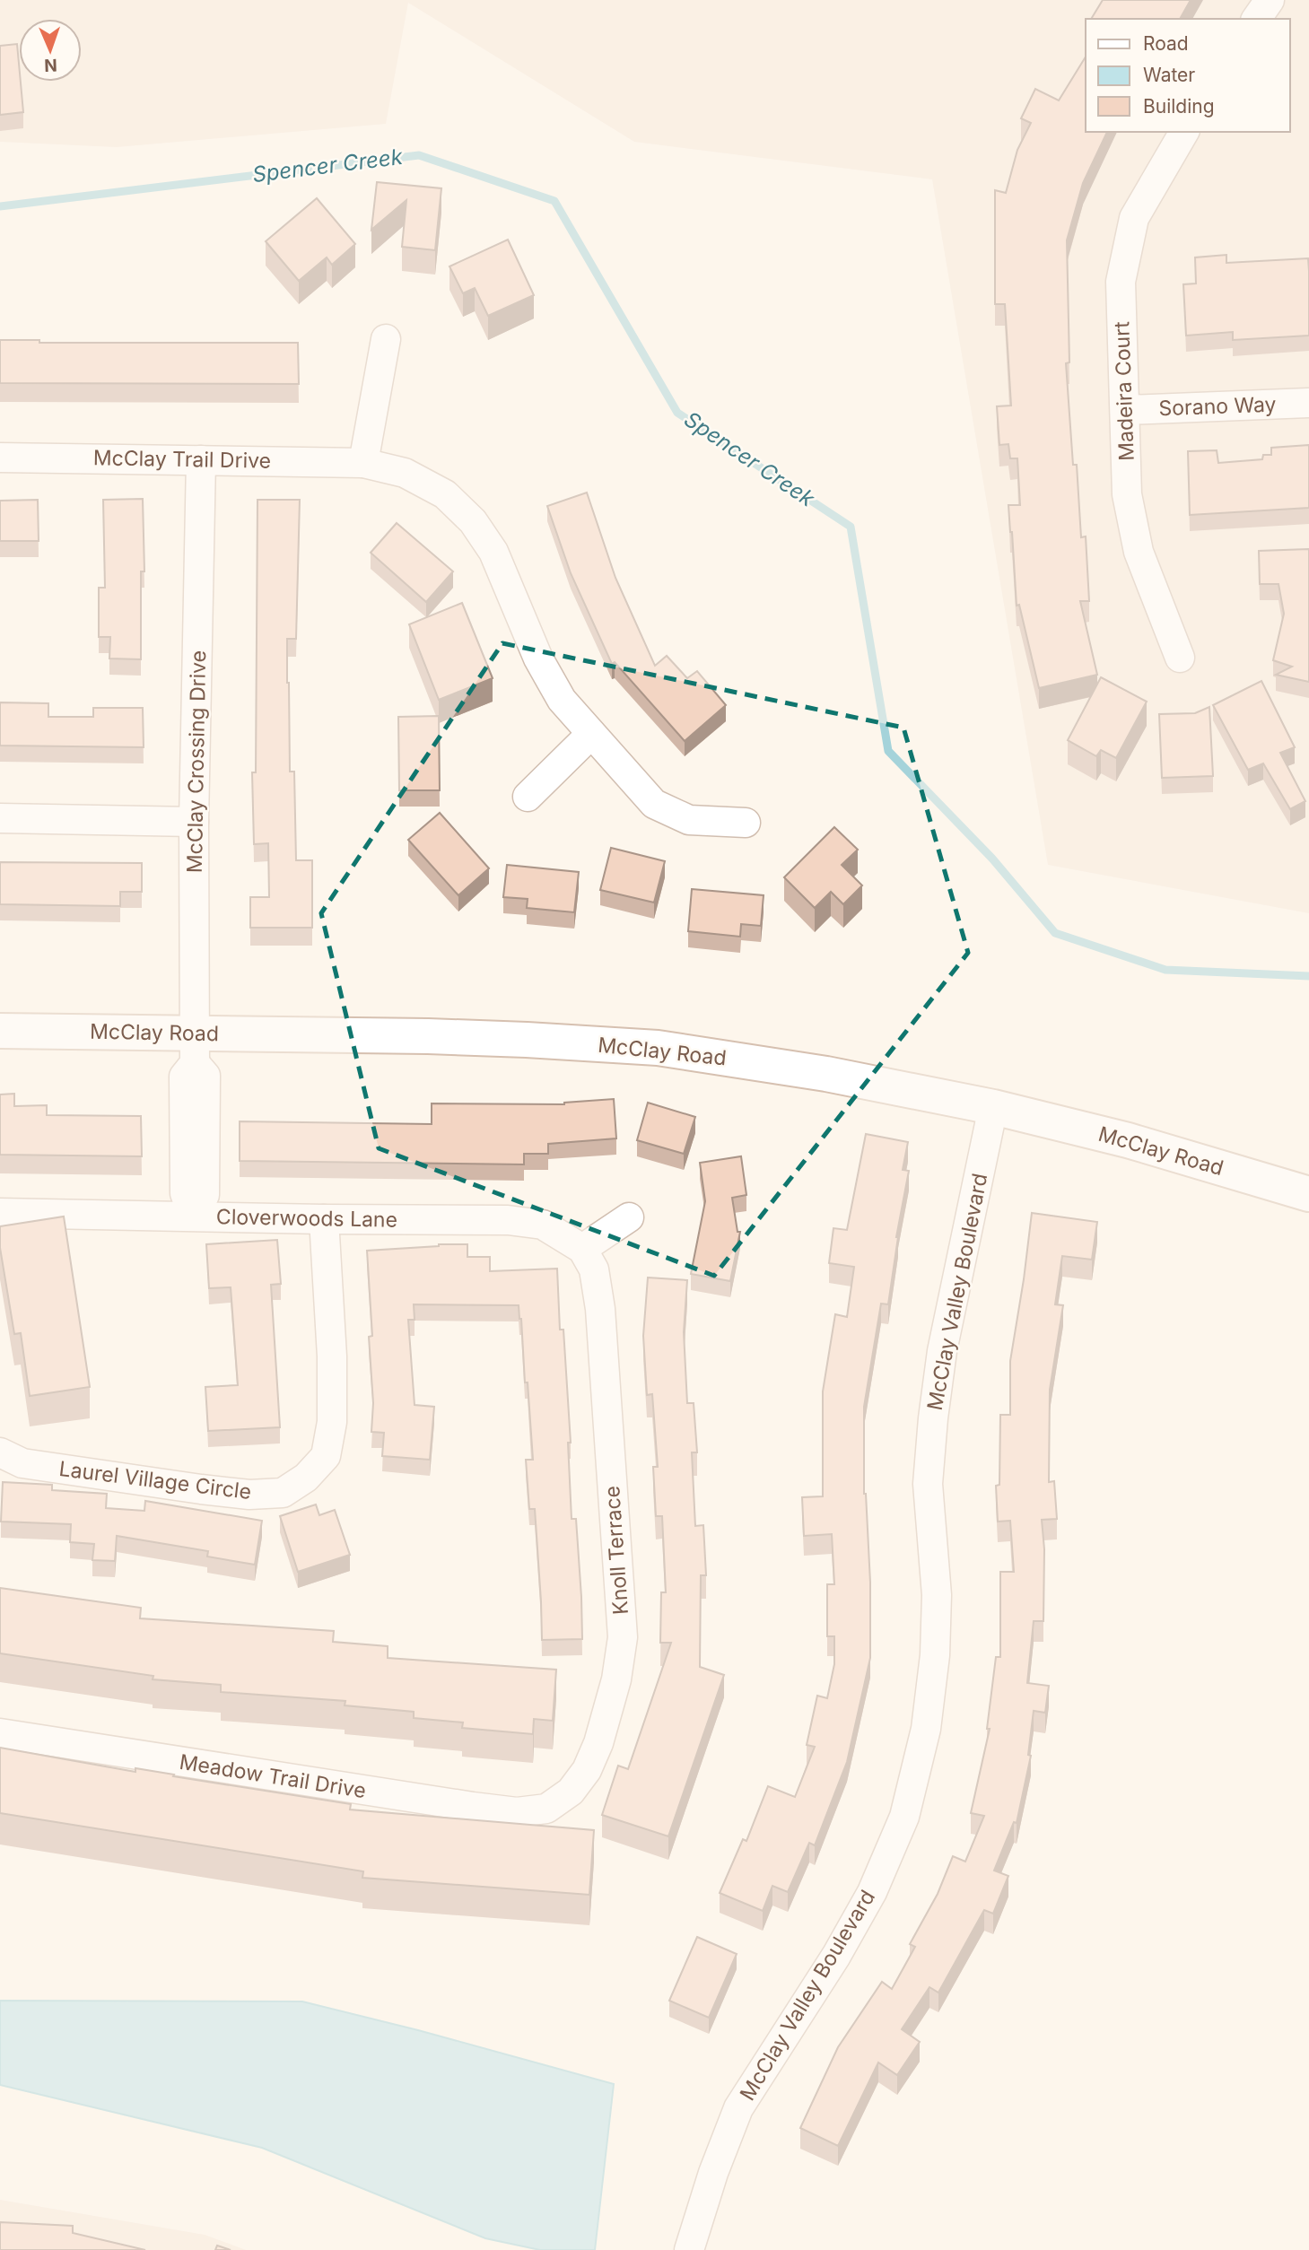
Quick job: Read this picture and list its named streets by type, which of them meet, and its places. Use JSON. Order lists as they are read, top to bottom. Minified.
{"streets":{"main road":["McClay Road"],"street":["Madeira Court","Sorano Way","McClay Trail Drive","McClay Crossing Drive","Cloverwoods Lane","McClay Valley Boulevard","Laurel Village Circle","Knoll Terrace","Meadow Trail Drive"]},"crossings":[["Madeira Court","Sorano Way"],["McClay Trail Drive","McClay Crossing Drive"],["McClay Crossing Drive","McClay Road"],["McClay Crossing Drive","Cloverwoods Lane"],["McClay Road","McClay Valley Boulevard"],["Cloverwoods Lane","Laurel Village Circle"],["Cloverwoods Lane","Knoll Terrace"],["Knoll Terrace","Meadow Trail Drive"]],"water":["Spencer Creek"],"legend":["Road","Water","Building"],"north":"bottom"}
